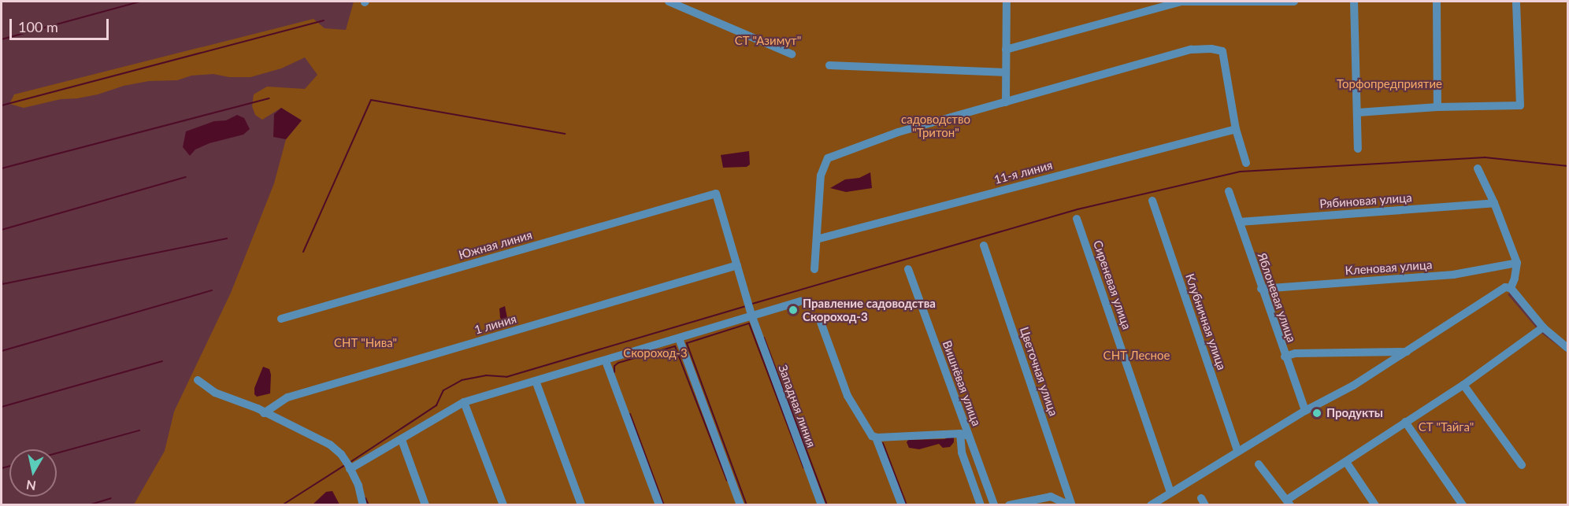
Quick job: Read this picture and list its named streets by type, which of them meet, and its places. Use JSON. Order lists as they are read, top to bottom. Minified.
{"streets":{"street":["11-я линия","Рябиновая улица","Южная линия","Кленовая улица","Сиреневая улица","Яблоневая улица","Клубничная улица","1 линия","Цветочная улица","Вишнёвая улица","Западная линия"]},"crossings":[["Рябиновая улица","Яблоневая улица"],["Южная линия","Западная линия"],["Кленовая улица","Яблоневая улица"],["1 линия","Западная линия"]],"parks":["СТ \"Азимут\"","Торфопредприятие","садоводство \"Тритон\"","СНТ \"Нива\"","Скороход-3","СНТ Лесное","СТ \"Тайга\""],"places":["Правление садоводства Скороход-3","Продукты"],"scale_bar":"100 m","north":"bottom"}
